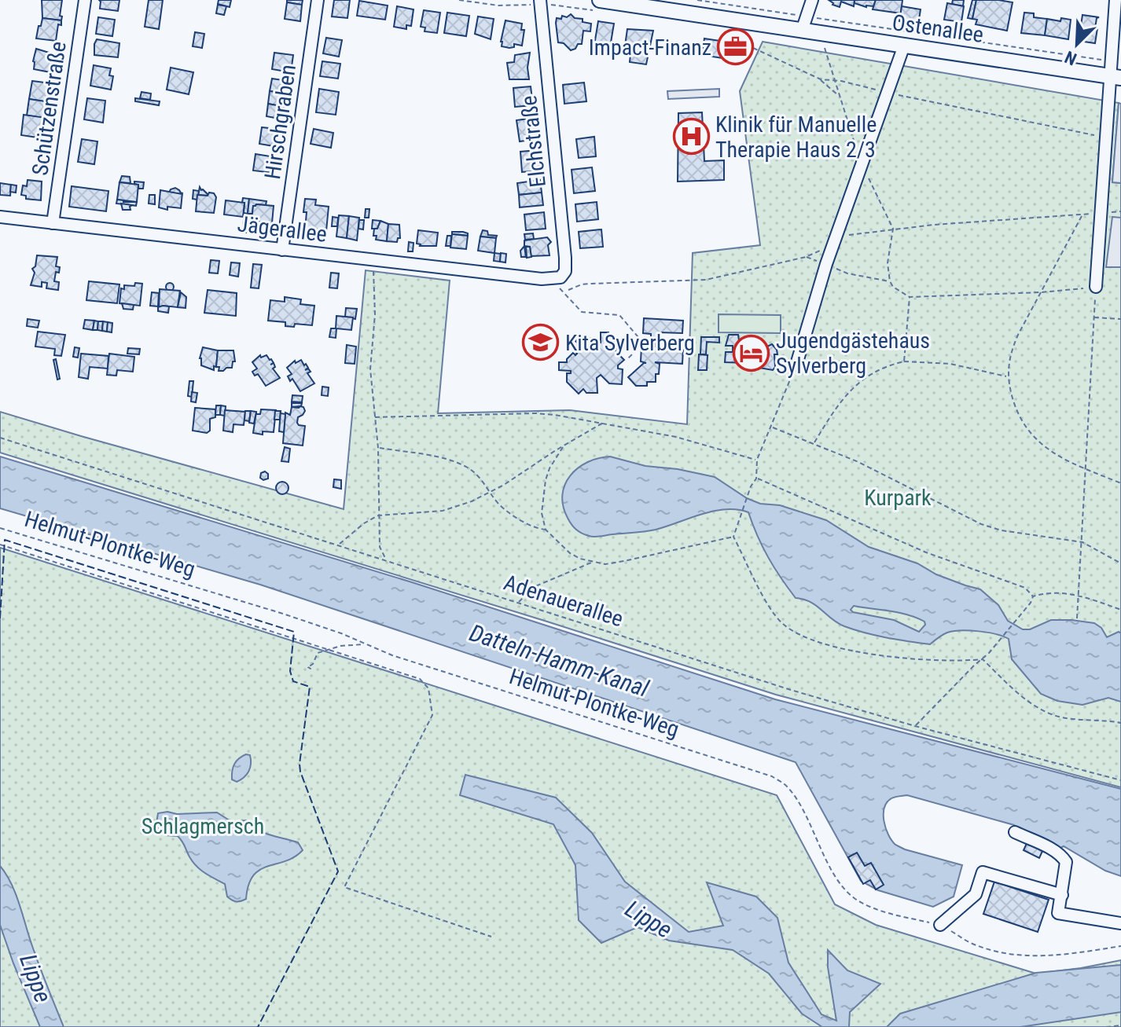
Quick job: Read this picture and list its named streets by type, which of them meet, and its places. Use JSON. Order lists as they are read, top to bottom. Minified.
{"streets":{"main road":["Ostenallee"],"street":["Schützenstraße","Hirschgraben","Elchstraße","Jägerallee"],"path":["Helmut-Plontke-Weg","Adenauerallee"]},"crossings":[["Schützenstraße","Jägerallee"],["Hirschgraben","Jägerallee"],["Elchstraße","Jägerallee"]],"water":["Datteln-Hamm-Kanal","Lippe"],"parks":["Kurpark","Schlagmersch"],"places":{"office":["Impact-Finanz"],"hospital":["Klinik für Manuelle Therapie Haus 2/3"],"school or university":["Kita Sylverberg"],"hotel":["Jugendgästehaus Sylverberg"]},"north":"bottom left"}
